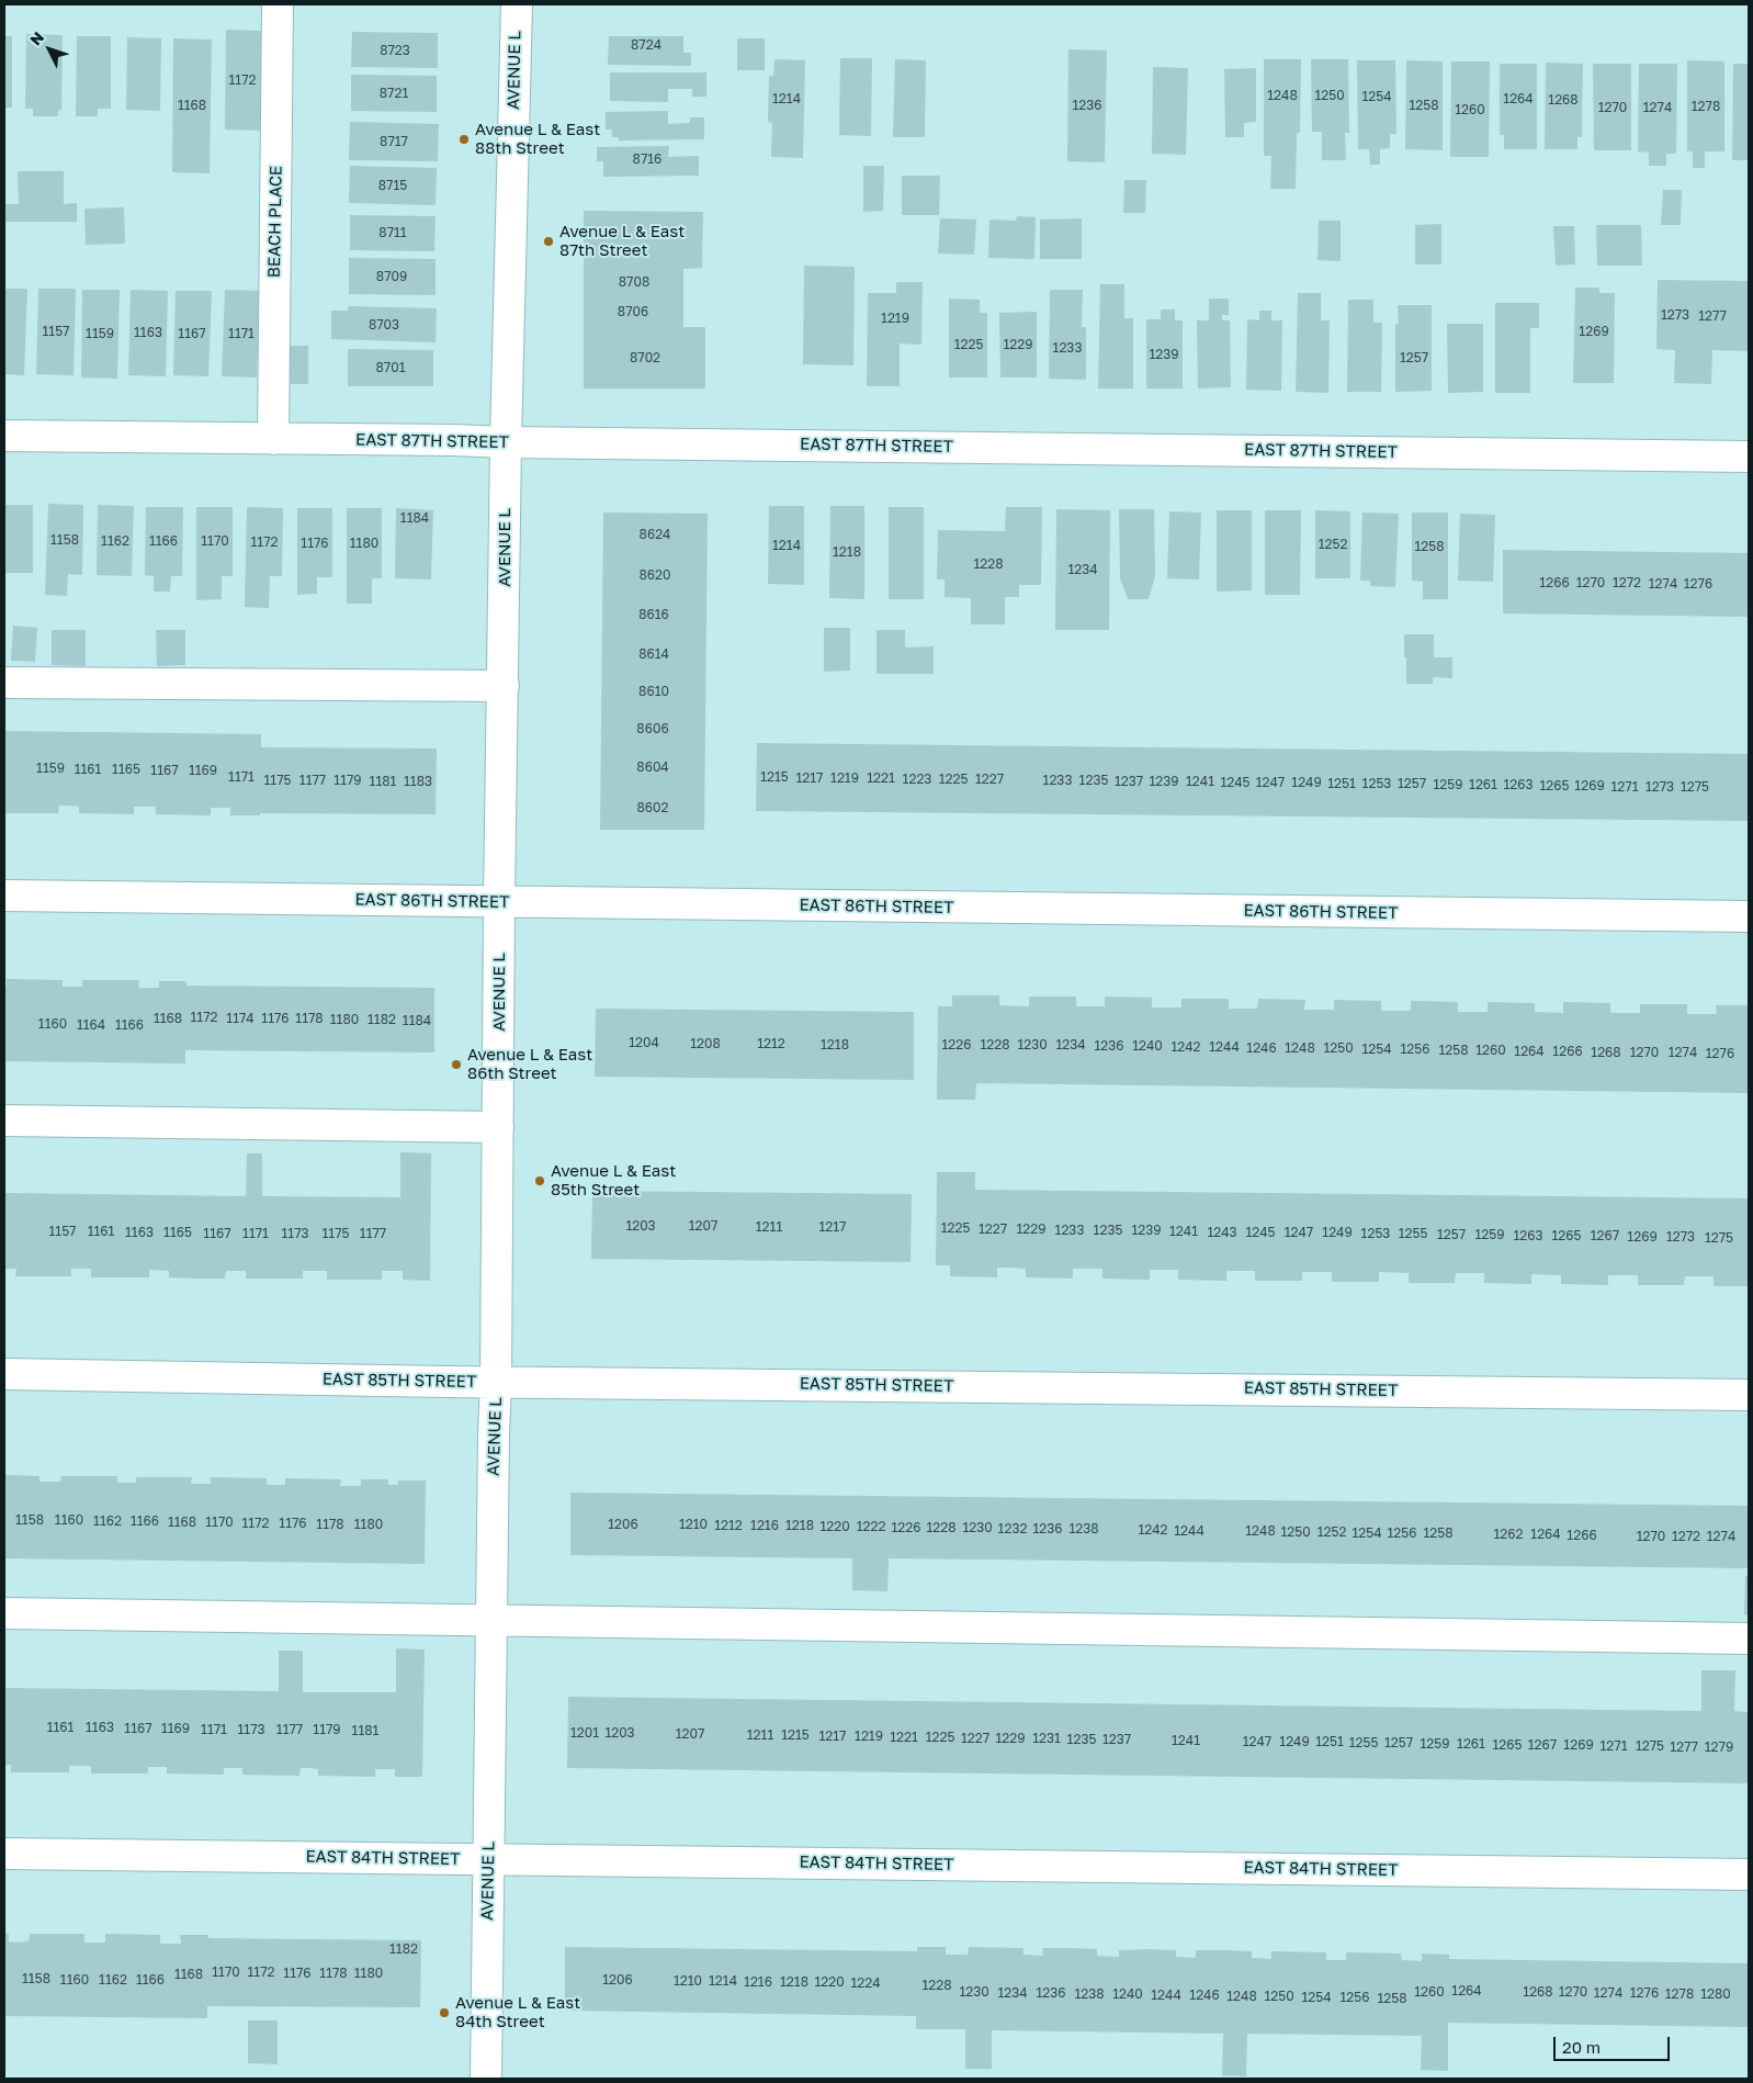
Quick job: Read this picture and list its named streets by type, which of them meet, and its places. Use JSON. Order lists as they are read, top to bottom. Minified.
{"streets":{"street":["AVENUE L","BEACH PLACE","EAST 87TH STREET","EAST 86TH STREET","EAST 85TH STREET","EAST 84TH STREET"]},"crossings":[["AVENUE L","EAST 87TH STREET"],["AVENUE L","EAST 86TH STREET"],["AVENUE L","EAST 85TH STREET"],["AVENUE L","EAST 84TH STREET"],["BEACH PLACE","EAST 87TH STREET"]],"places":["Avenue L & East 88th Street","Avenue L & East 87th Street","Avenue L & East 86th Street","Avenue L & East 85th Street","Avenue L & East 84th Street"],"house_numbers":["8724","8723","1172","8721","1248","1250","1254","1214","1264","1268","1168","1236","1258","1278","1270","1274","1260","8717","8716","8715","8711","8709","8708","8706","1273","1277","1219","8703","1157","1269","1163","1159","1167","1171","1225","1229","1233","1239","8702","1257","8701","1184","8624","1158","1162","1166","1170","1172","1176","1180","1252","1214","1258","1218","1228","1234","8620","1266","1270","1272","1274","1276","8616","8614","8610","8606","8604","1159","1161","1165","1167","1169","1171","1215","1217","1219","1221","1223","1225","1227","1175","1177","1179","1233","1235","1181","1183","1237","1239","1241","1245","1247","1249","1251","1253","1257","1259","1261","1263","1265","1269","1271","1273","1275","8602","1172","1168","1174","1176","1178","1180","1182","1184","1160","1164","1166","1204","1208","1212","1218","1226","1228","1230","1234","1236","1240","1242","1244","1246","1248","1250","1254","1256","1258","1260","1264","1266","1268","1270","1274","1276","1203","1207","1211","1217","1225","1227","1229","1233","1235","1239","1157","1161","1241","1163","1165","1243","1245","1247","1249","1167","1171","1173","1175","1177","1253","1255","1257","1259","1263","1265","1267","1269","1273","1275","1158","1160","1162","1166","1168","1170","1172","1176","1178","1180","1206","1210","1212","1216","1218","1220","1222","1226","1228","1230","1232","1236","1238","1242","1244","1248","1250","1252","1254","1256","1258","1262","1264","1266","1270","1272","1274","1161","1163","1167","1169","1171","1173","1177","1179","1181","1201","1203","1207","1211","1215","1217","1219","1221","1225","1227","1229","1231","1235","1237","1241","1247","1249","1251","1255","1257","1259","1261","1265","1267","1269","1271","1275","1277","1279","1182","1170","1172","1176","1178","1180","1168","1158","1160","1162","1166","1206","1210","1214","1216","1218","1220","1224","1228","1264","1230","1260","1268","1270","1234","1236","1274","1276","1238","1240","1278","1280","1244","1246","1248","1250","1254","1256","1258"],"scale_bar":"20 m","north":"top left"}
